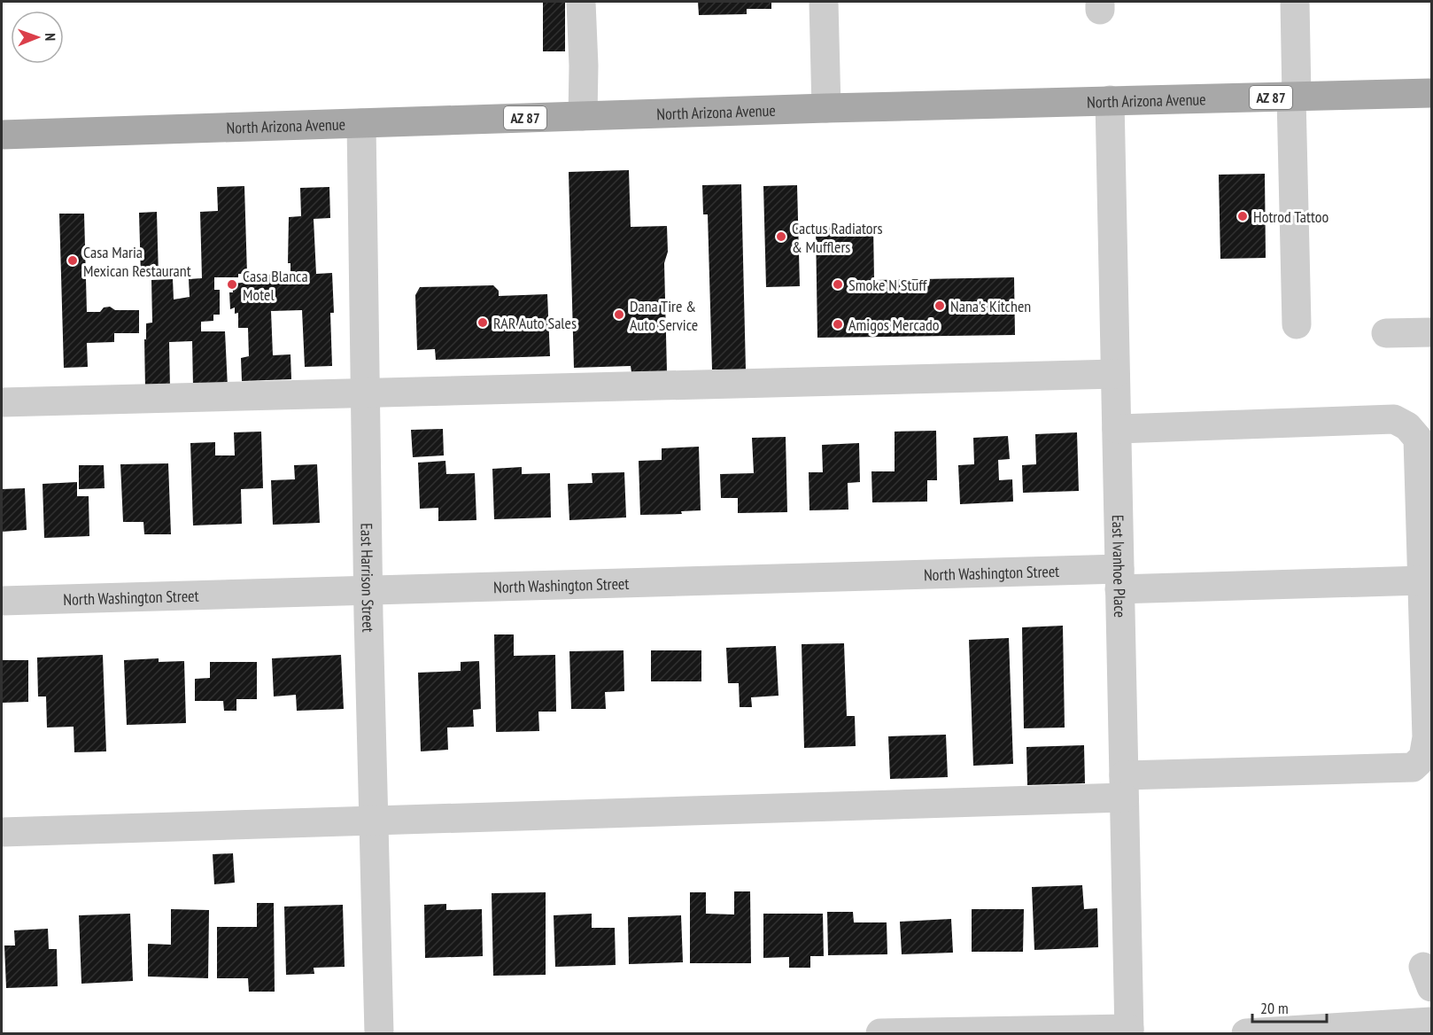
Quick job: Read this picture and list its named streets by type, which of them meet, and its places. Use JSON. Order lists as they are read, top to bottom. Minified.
{"streets":{"main road":["AZ 87","North Arizona Avenue"],"street":["East Ivanhoe Place","North Washington Street","East Harrison Street"]},"crossings":[["North Arizona Avenue","East Ivanhoe Place"],["North Arizona Avenue","East Harrison Street"],["East Ivanhoe Place","North Washington Street"],["North Washington Street","East Harrison Street"]],"places":["Hotrod Tattoo","Cactus Radiators & Mufflers","Casa Maria Mexican Restaurant","Casa Blanca Motel","Smoke N Stuff","Nana's Kitchen","Dana Tire & Auto Service","RAR Auto Sales","Amigos Mercado"],"scale_bar":"20 m","north":"right"}
